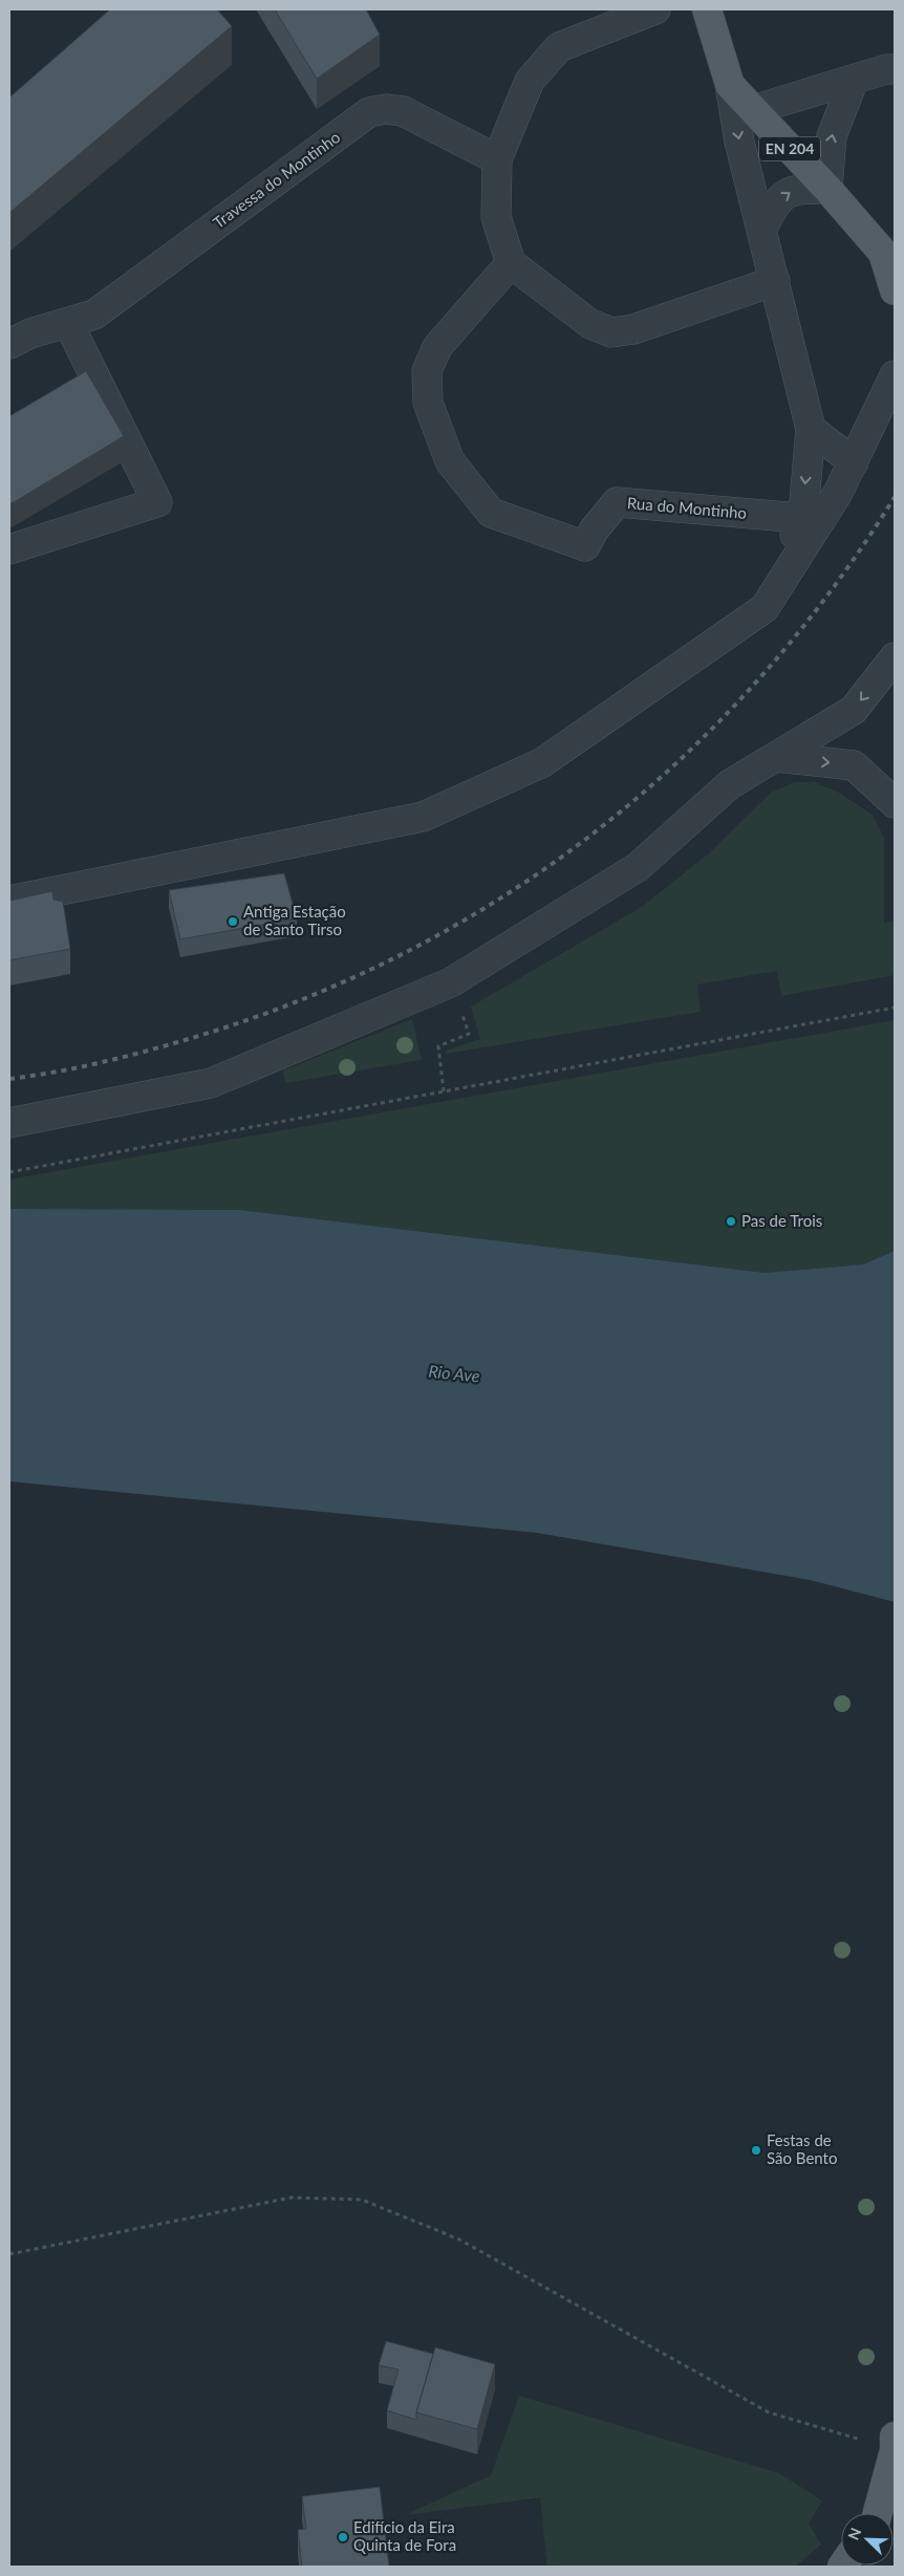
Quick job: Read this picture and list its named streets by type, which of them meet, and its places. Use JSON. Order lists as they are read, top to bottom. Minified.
{"streets":{"main road":["EN 204"],"street":["Travessa do Montinho","Rua do Montinho"]},"water":["Rio Ave"],"places":["Antiga Estação de Santo Tirso","Pas de Trois","Festas de São Bento","Edifício da Eira Quinta de Fora"],"north":"top left"}
